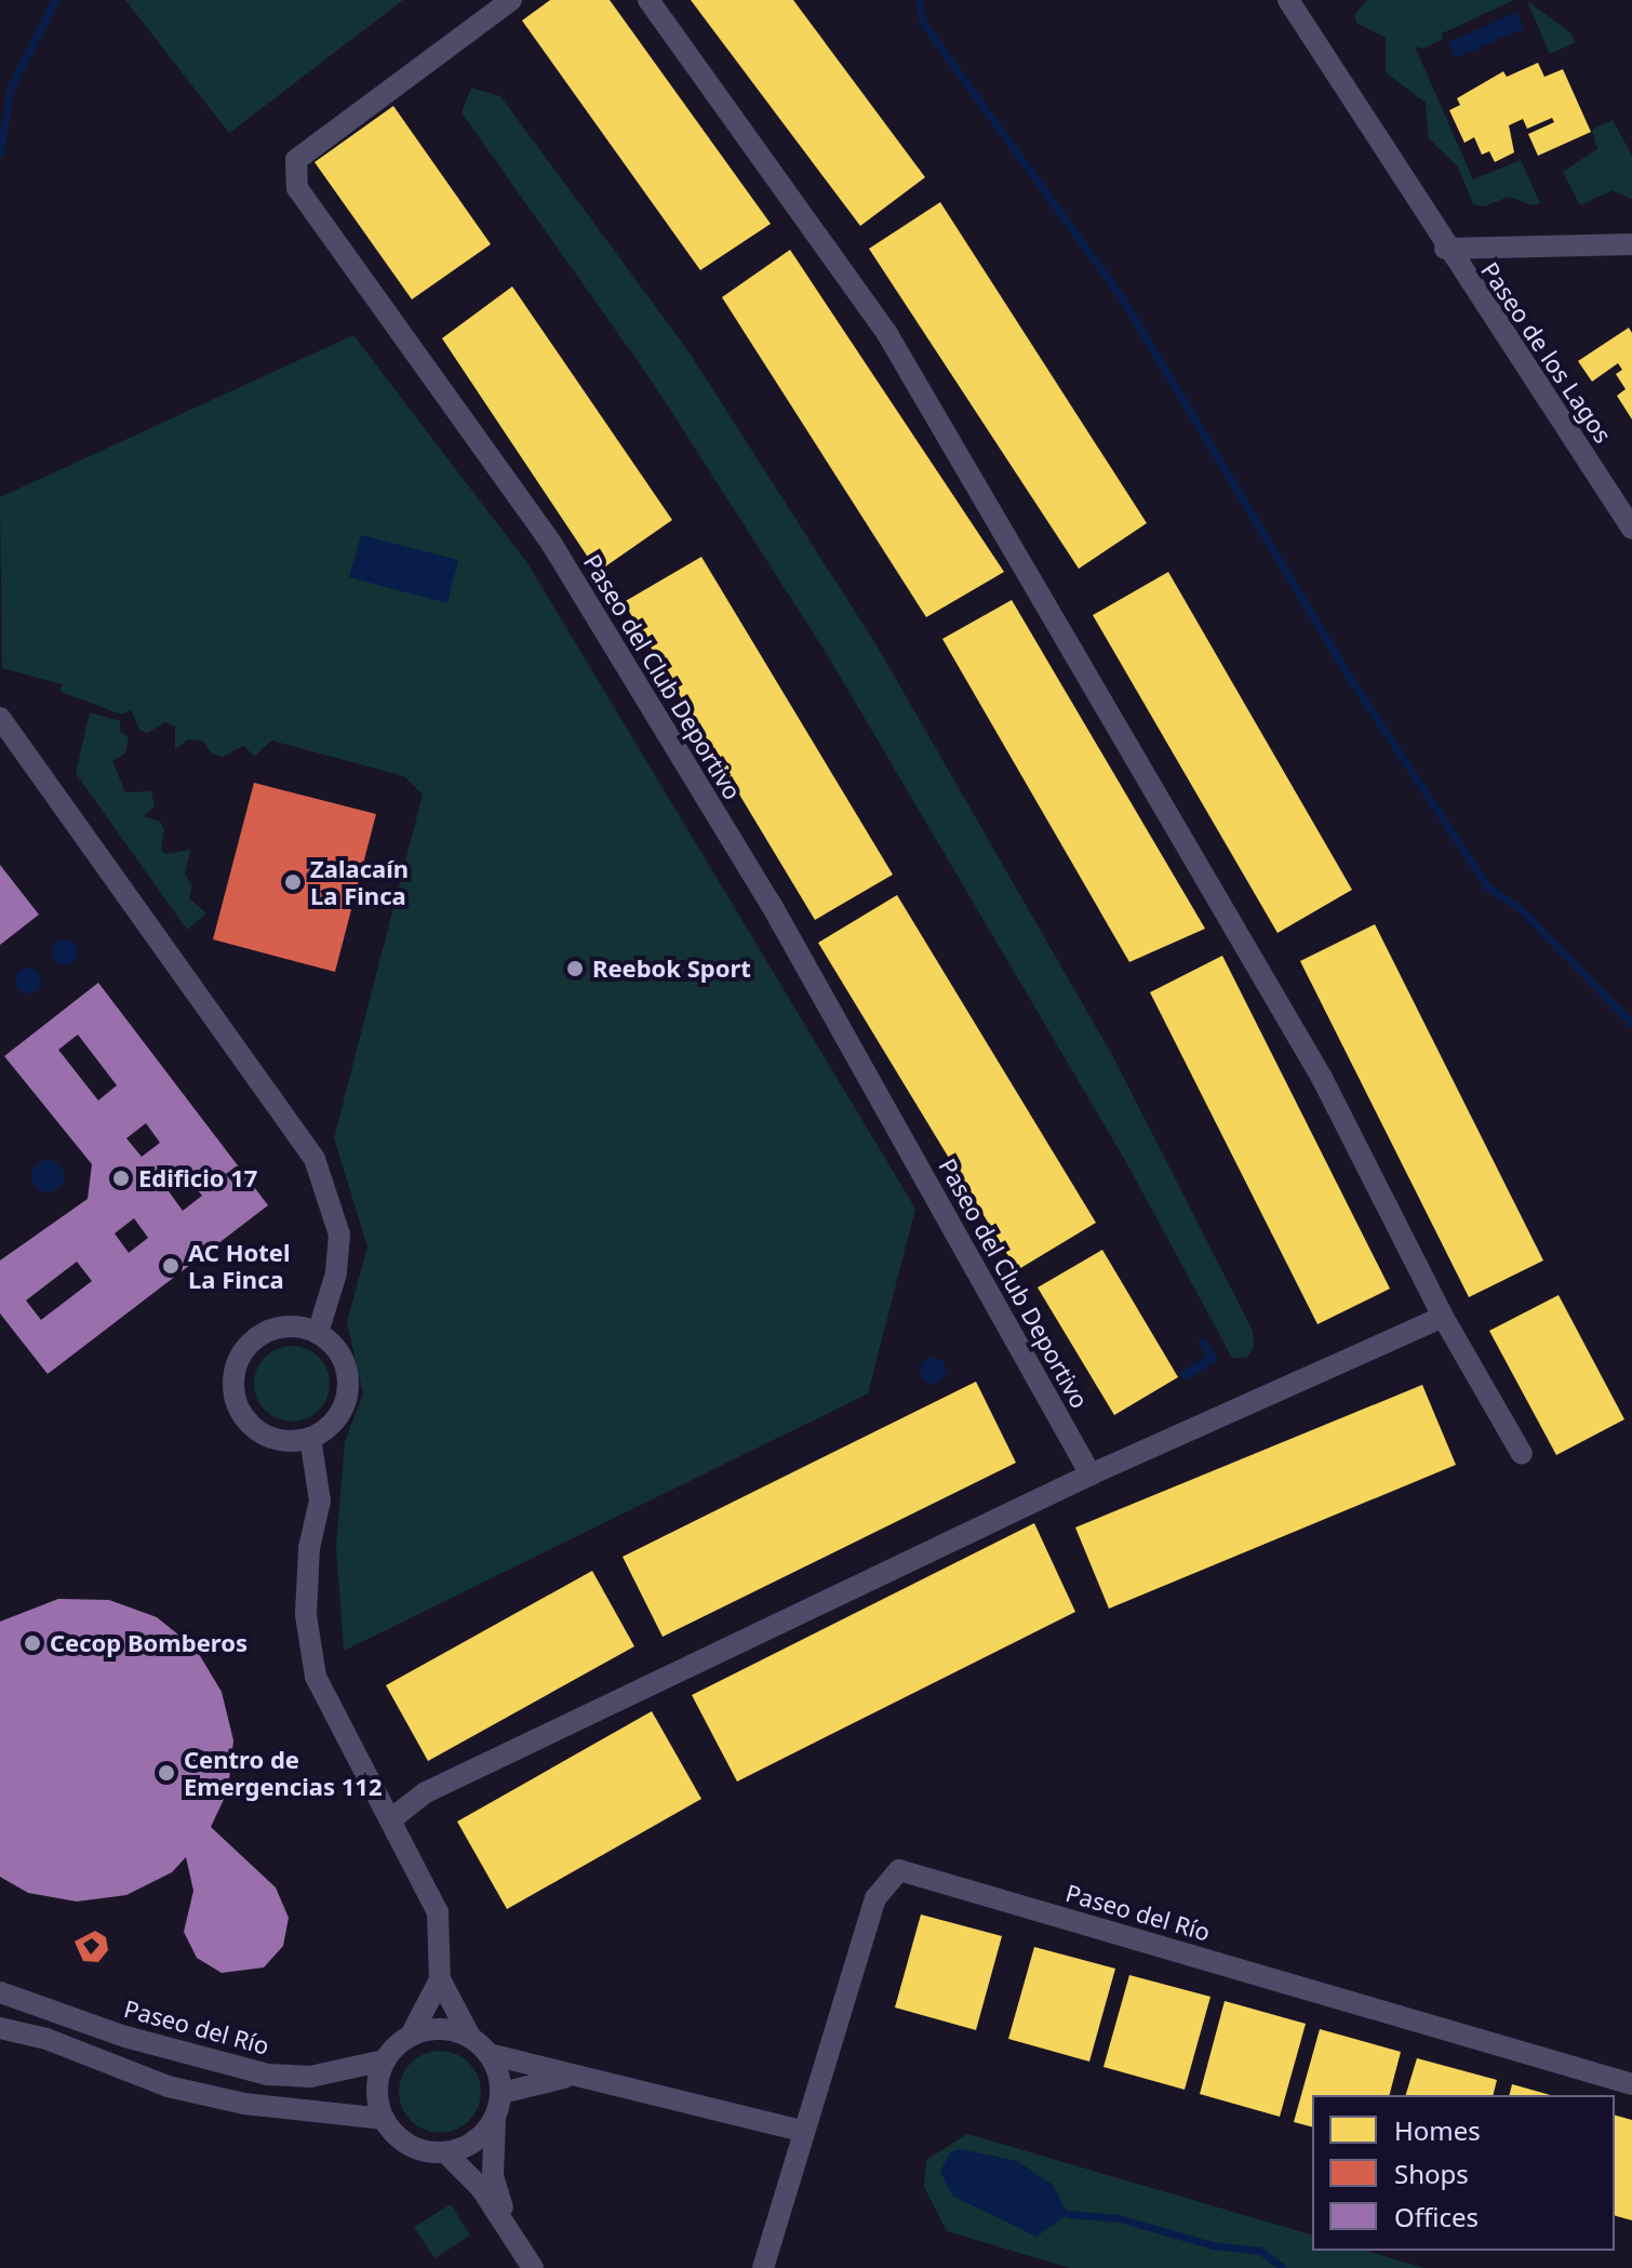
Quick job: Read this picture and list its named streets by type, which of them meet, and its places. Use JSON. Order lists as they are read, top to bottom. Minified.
{"streets":{"street":["Paseo de los Lagos","Paseo del Club Deportivo","Paseo del Río"]},"places":["Zalacaín La Finca","Reebok Sport","Edificio 17","AC Hotel La Finca","Cecop Bomberos","Centro de Emergencias 112"],"legend":["Homes","Shops","Offices"]}
